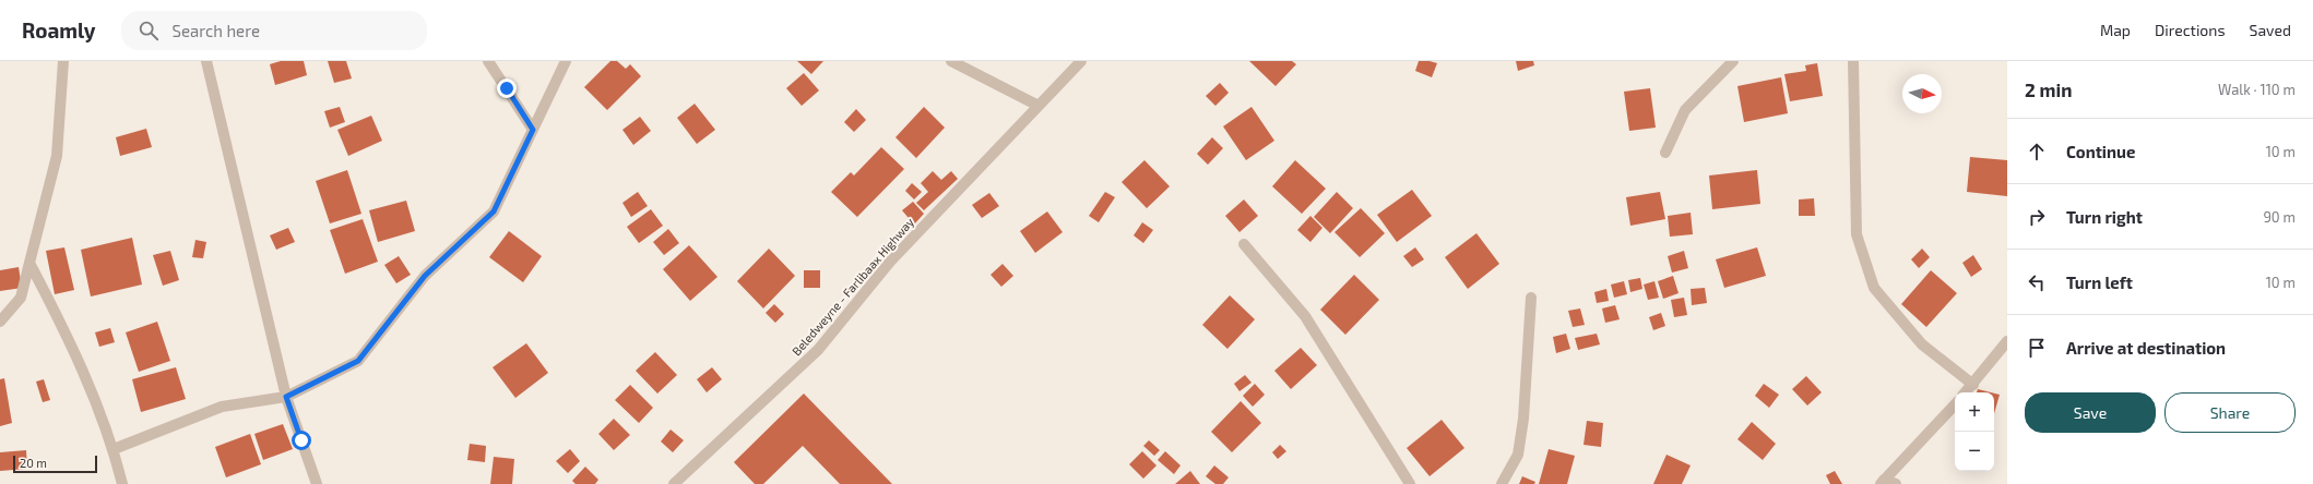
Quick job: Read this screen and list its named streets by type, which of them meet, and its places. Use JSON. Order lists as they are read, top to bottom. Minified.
{"streets":{"street":["Beledweyne - Farlibaax Highway"]},"scale_bar":"20 m","north":"right","page":{"header":"Roamly","search":"Search here","nav":["Map","Directions","Saved"],"heading":["2 min","Walk · 110 m"],"list":[["Continue","10 m"],["Turn right","90 m"],["Turn left","10 m"],"Arrive at destination"],"buttons":["Save","Share"],"map_buttons":["+","−"],"scale":"20 m"}}
